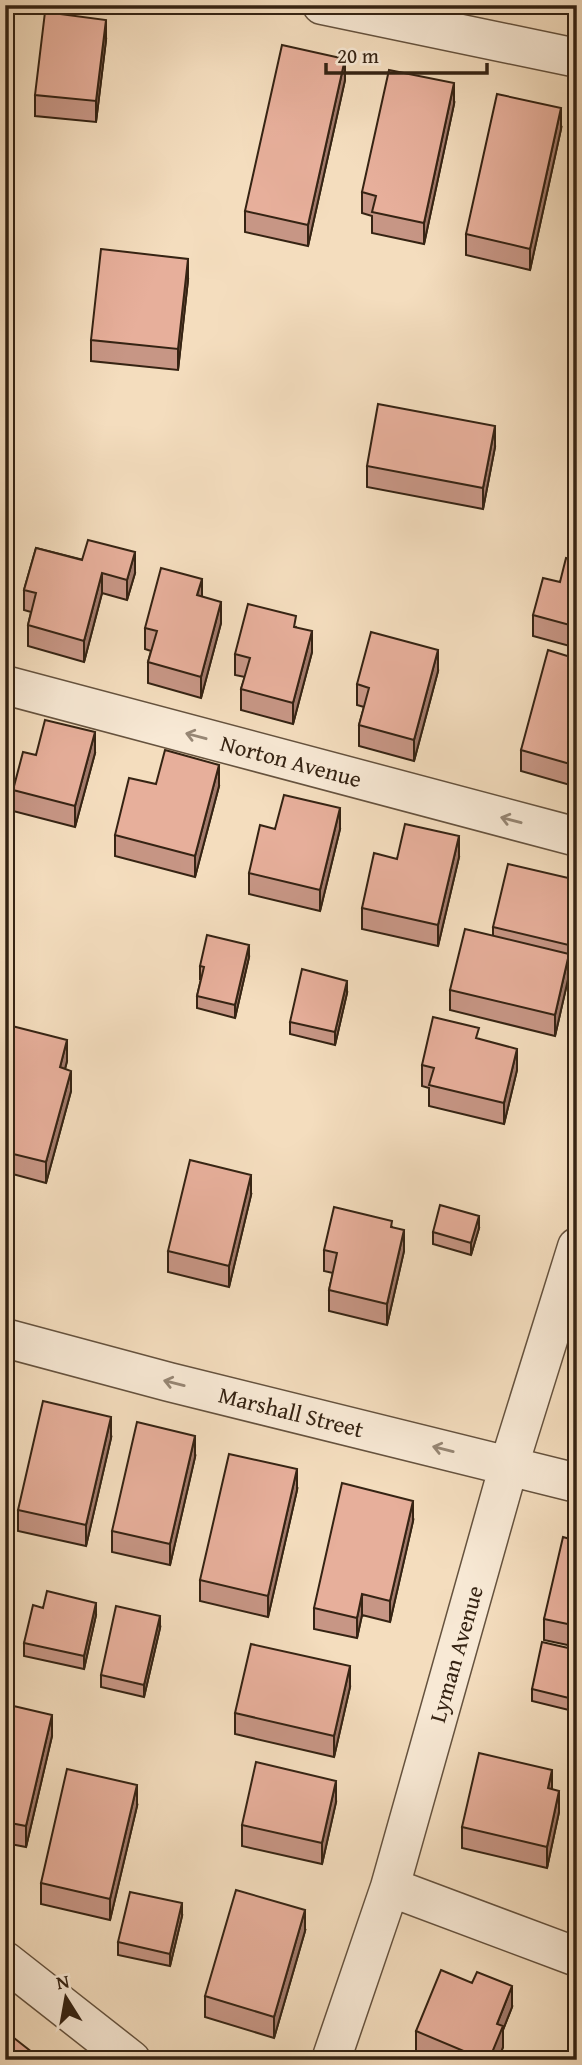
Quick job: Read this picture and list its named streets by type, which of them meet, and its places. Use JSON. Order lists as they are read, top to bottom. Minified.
{"streets":{"street":["Norton Avenue","Marshall Street","Lyman Avenue"]},"crossings":[["Marshall Street","Lyman Avenue"]],"one_way":["Norton Avenue","Marshall Street"],"scale_bar":"20 m","north":"top"}
